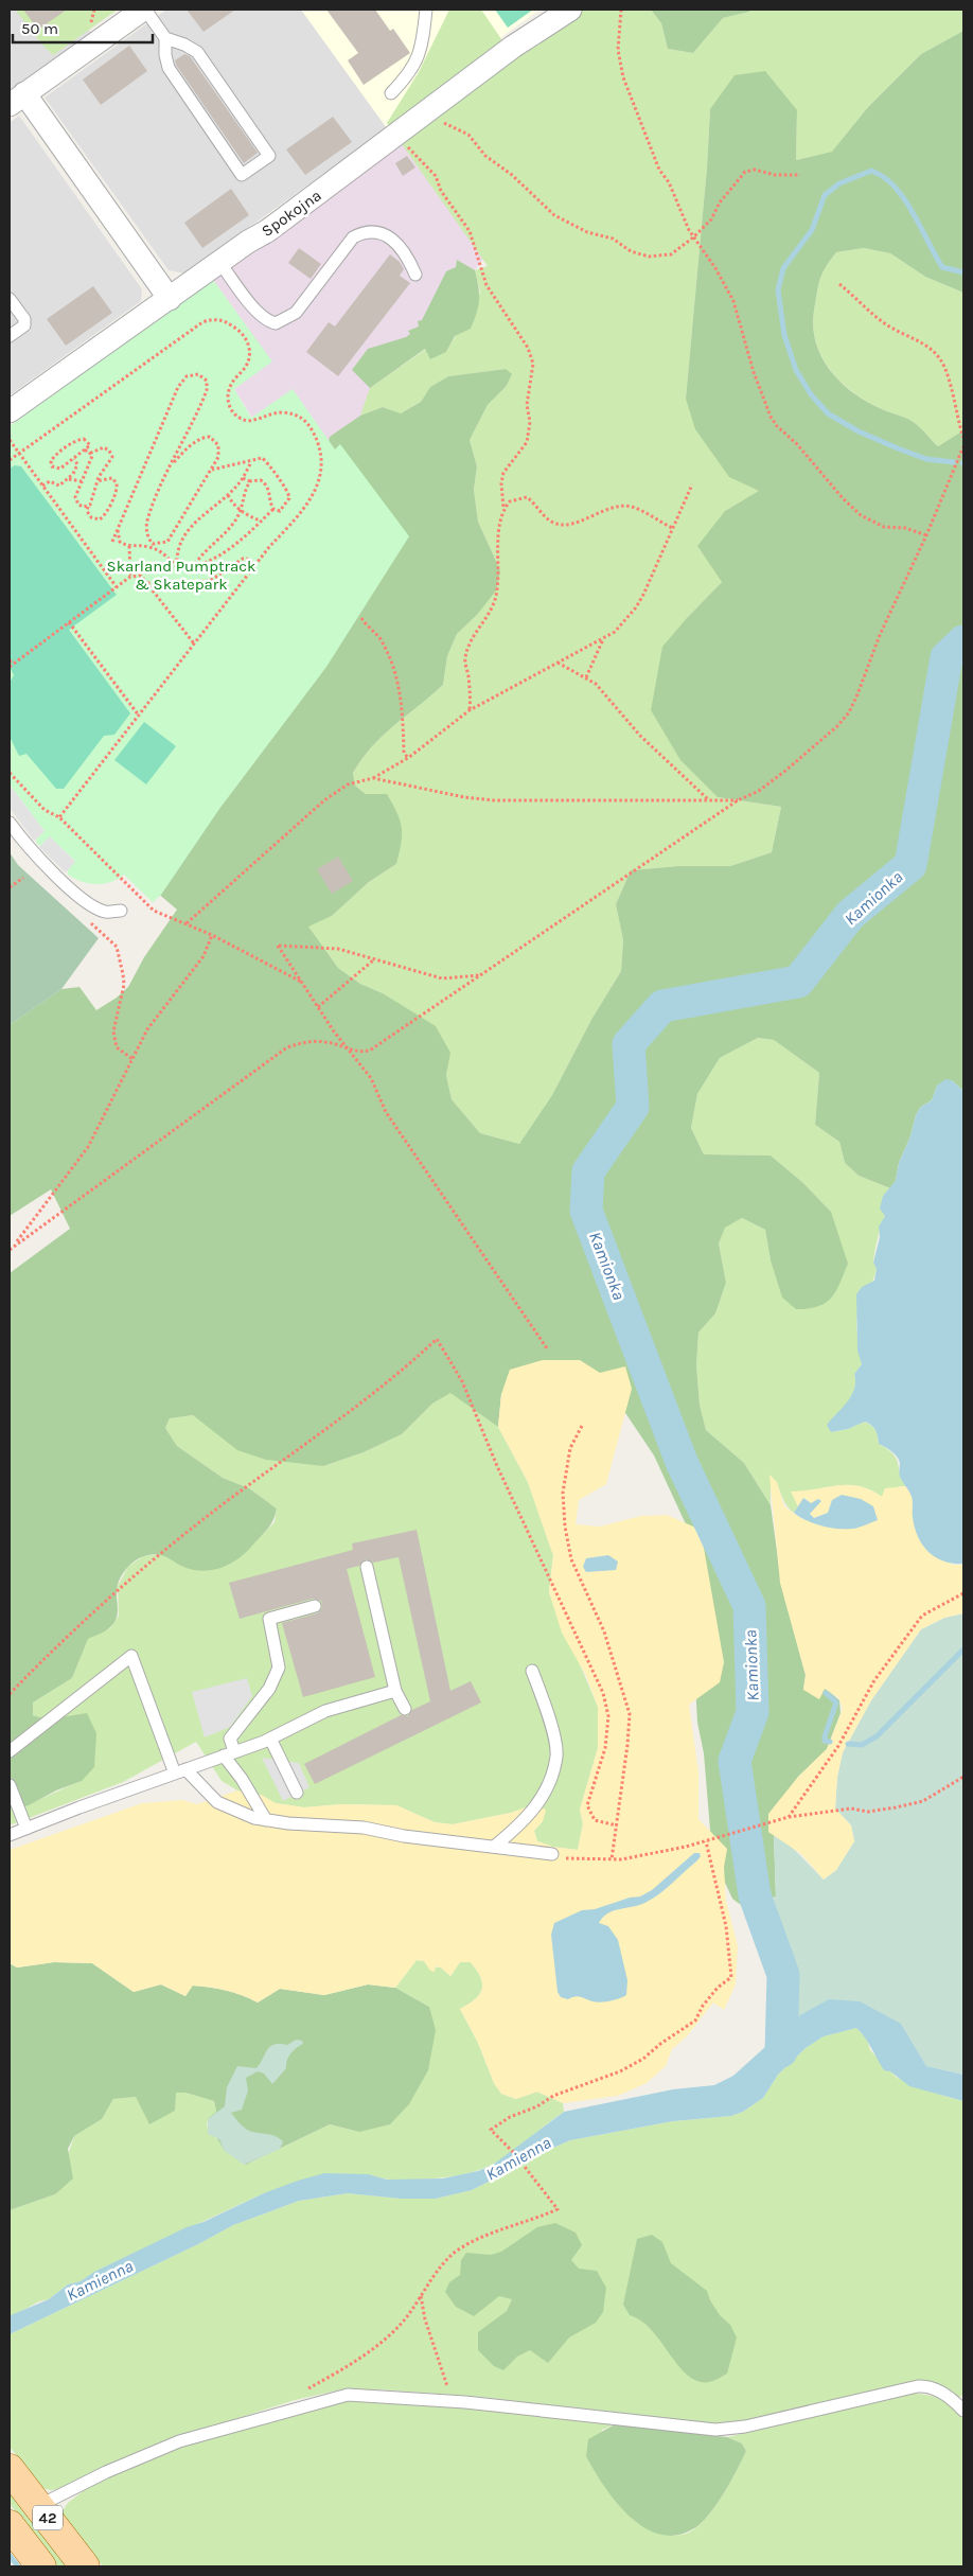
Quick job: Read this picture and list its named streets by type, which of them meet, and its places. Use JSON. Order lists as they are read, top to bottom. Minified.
{"streets":{"main road":["42"],"street":["Spokojna"]},"water":["Kamionka","Kamienna"],"parks":["Skarland Pumptrack & Skatepark"],"scale_bar":"50 m"}
